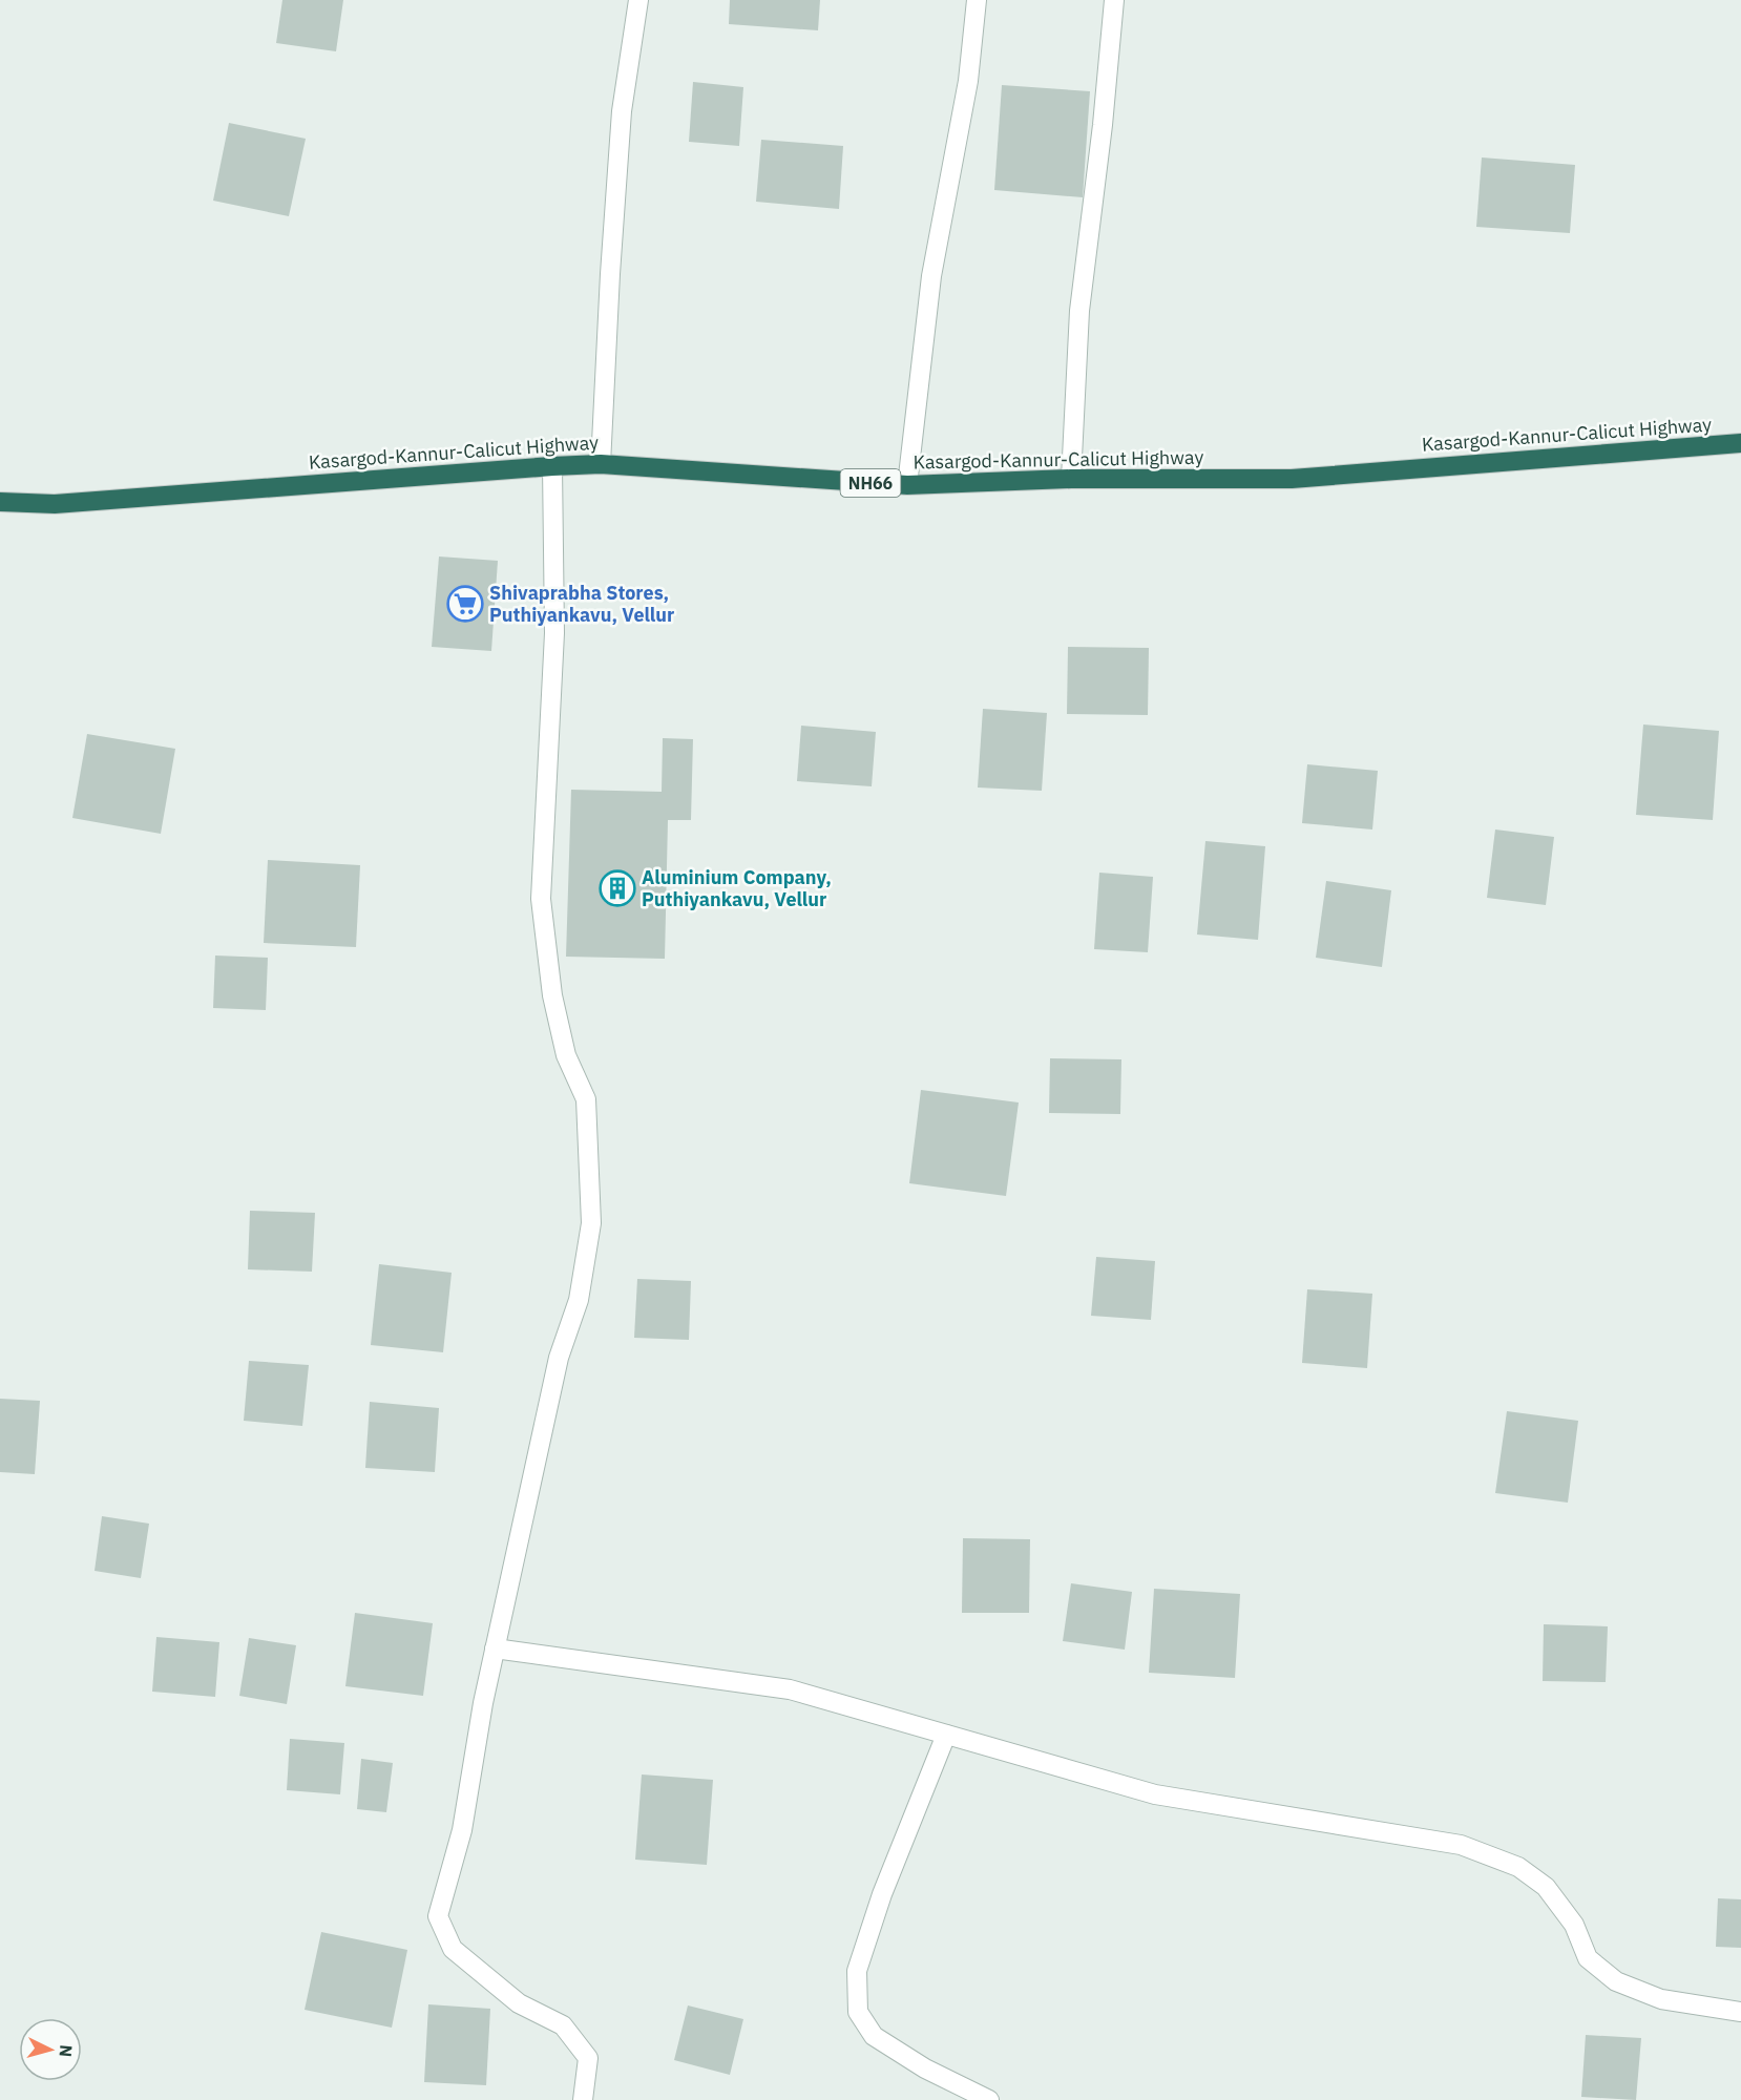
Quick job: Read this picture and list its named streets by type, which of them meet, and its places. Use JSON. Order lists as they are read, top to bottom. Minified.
{"streets":{"highway":["Kasargod-Kannur-Calicut Highway","NH66"]},"places":{"supermarket":["Shivaprabha Stores, Puthiyankavu, Vellur"],"building":["Aluminium Company, Puthiyankavu, Vellur"]},"north":"right"}
